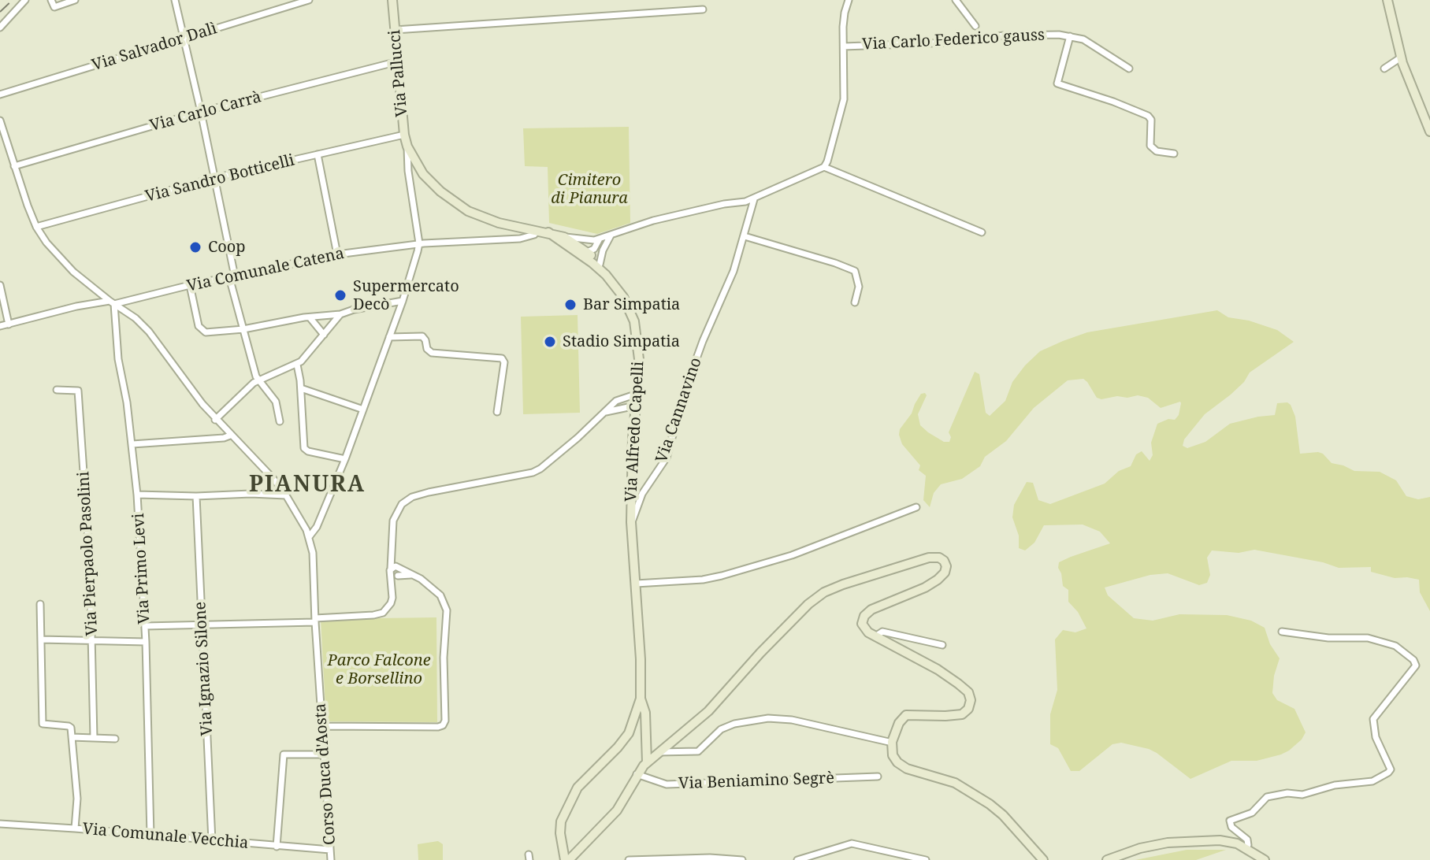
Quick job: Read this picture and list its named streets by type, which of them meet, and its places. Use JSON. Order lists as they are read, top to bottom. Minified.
{"streets":{"street":["Via Carlo Federico gauss","Via Salvador Dalì","Via Pallucci","Via Carlo Carrà","Via Sandro Botticelli","Via Comunale Catena","Via Cannavino","Via Alfredo Capelli","Via Pierpaolo Pasolini","Via Primo Levi","Via Ignazio Silone","Corso Duca d'Aosta","Via Beniamino Segrè","Via Comunale Vecchia"]},"crossings":[["Via Pallucci","Via Carlo Carrà"],["Via Pallucci","Via Sandro Botticelli"],["Via Pallucci","Via Comunale Catena"],["Via Pallucci","Via Alfredo Capelli"],["Via Comunale Catena","Via Alfredo Capelli"],["Via Comunale Catena","Via Primo Levi"],["Via Cannavino","Via Alfredo Capelli"],["Via Primo Levi","Via Comunale Vecchia"],["Via Ignazio Silone","Via Comunale Vecchia"],["Corso Duca d'Aosta","Via Comunale Vecchia"]],"districts":["PIANURA"],"parks":["Cimitero di Pianura","Parco Falcone e Borsellino"],"places":["Coop","Supermercato Decò","Bar Simpatia","Stadio Simpatia"]}
